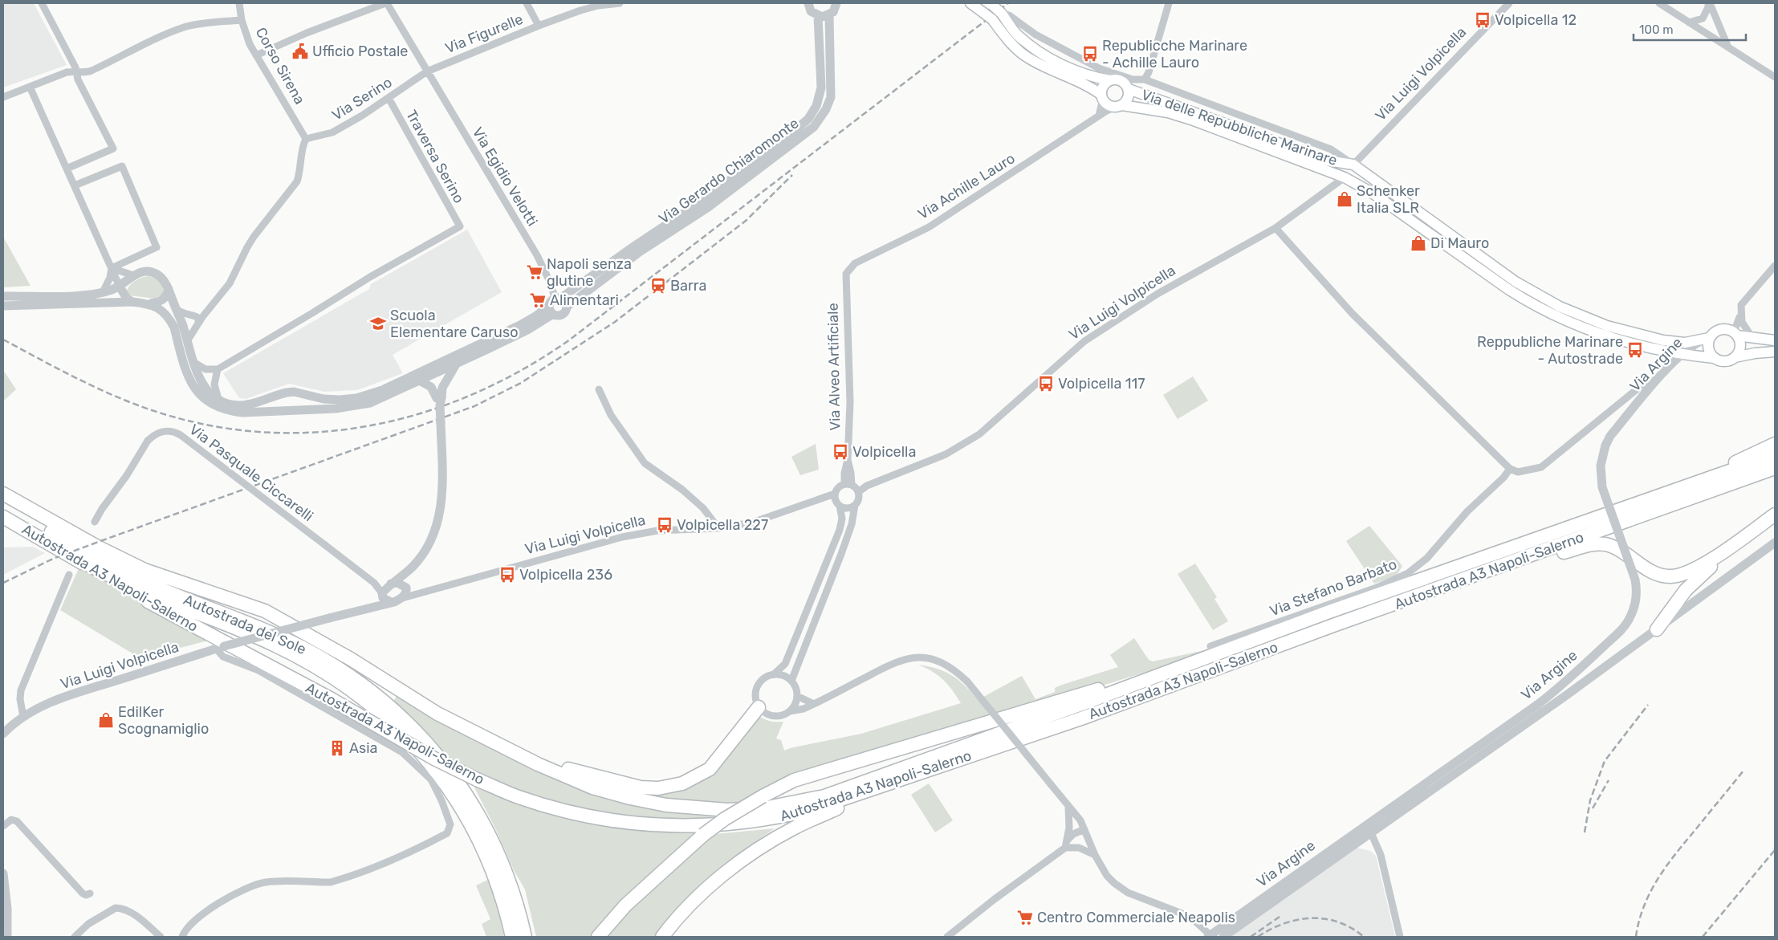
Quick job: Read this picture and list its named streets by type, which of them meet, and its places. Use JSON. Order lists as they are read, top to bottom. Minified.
{"streets":{"highway":["Autostrada A3 Napoli-Salerno","Autostrada del Sole"],"main road":["Via delle Repubbliche Marinare"],"street":["Via Figurelle","Corso Sirena","Via Luigi Volpicella","Via Serino","Traversa Serino","Via Gerardo Chiaromonte","Via Egidio Velotti","Via Achille Lauro","Via Argine","Via Alveo Artificiale","Via Pasquale Ciccarelli","Via Stefano Barbato"]},"crossings":[["Via Figurelle","Via Serino"],["Via Figurelle","Via Egidio Velotti"],["Corso Sirena","Via Serino"],["Via Luigi Volpicella","Via delle Repubbliche Marinare"],["Via Luigi Volpicella","Via Alveo Artificiale"],["Via Luigi Volpicella","Via Pasquale Ciccarelli"],["Via Serino","Traversa Serino"],["Via Serino","Via Egidio Velotti"],["Via delle Repubbliche Marinare","Via Achille Lauro"],["Via delle Repubbliche Marinare","Via Argine"],["Via Gerardo Chiaromonte","Via Egidio Velotti"],["Via Achille Lauro","Via Alveo Artificiale"],["Autostrada A3 Napoli-Salerno","Autostrada del Sole"]],"places":{"bus stop":["Volpicella 12","Republicche Marinare - Achille Lauro","Reppubliche Marinare - Autostrade","Volpicella 117","Volpicella","Volpicella 227","Volpicella 236"],"public building":["Ufficio Postale"],"shop":["Schenker Italia SLR","Di Mauro","EdilKer Scognamiglio"],"supermarket":["Napoli senza glutine","Alimentari","Centro Commerciale Neapolis"],"station":["Barra"],"school or university":["Scuola Elementare Caruso"],"building":["Asia"]},"scale_bar":"100 m"}
